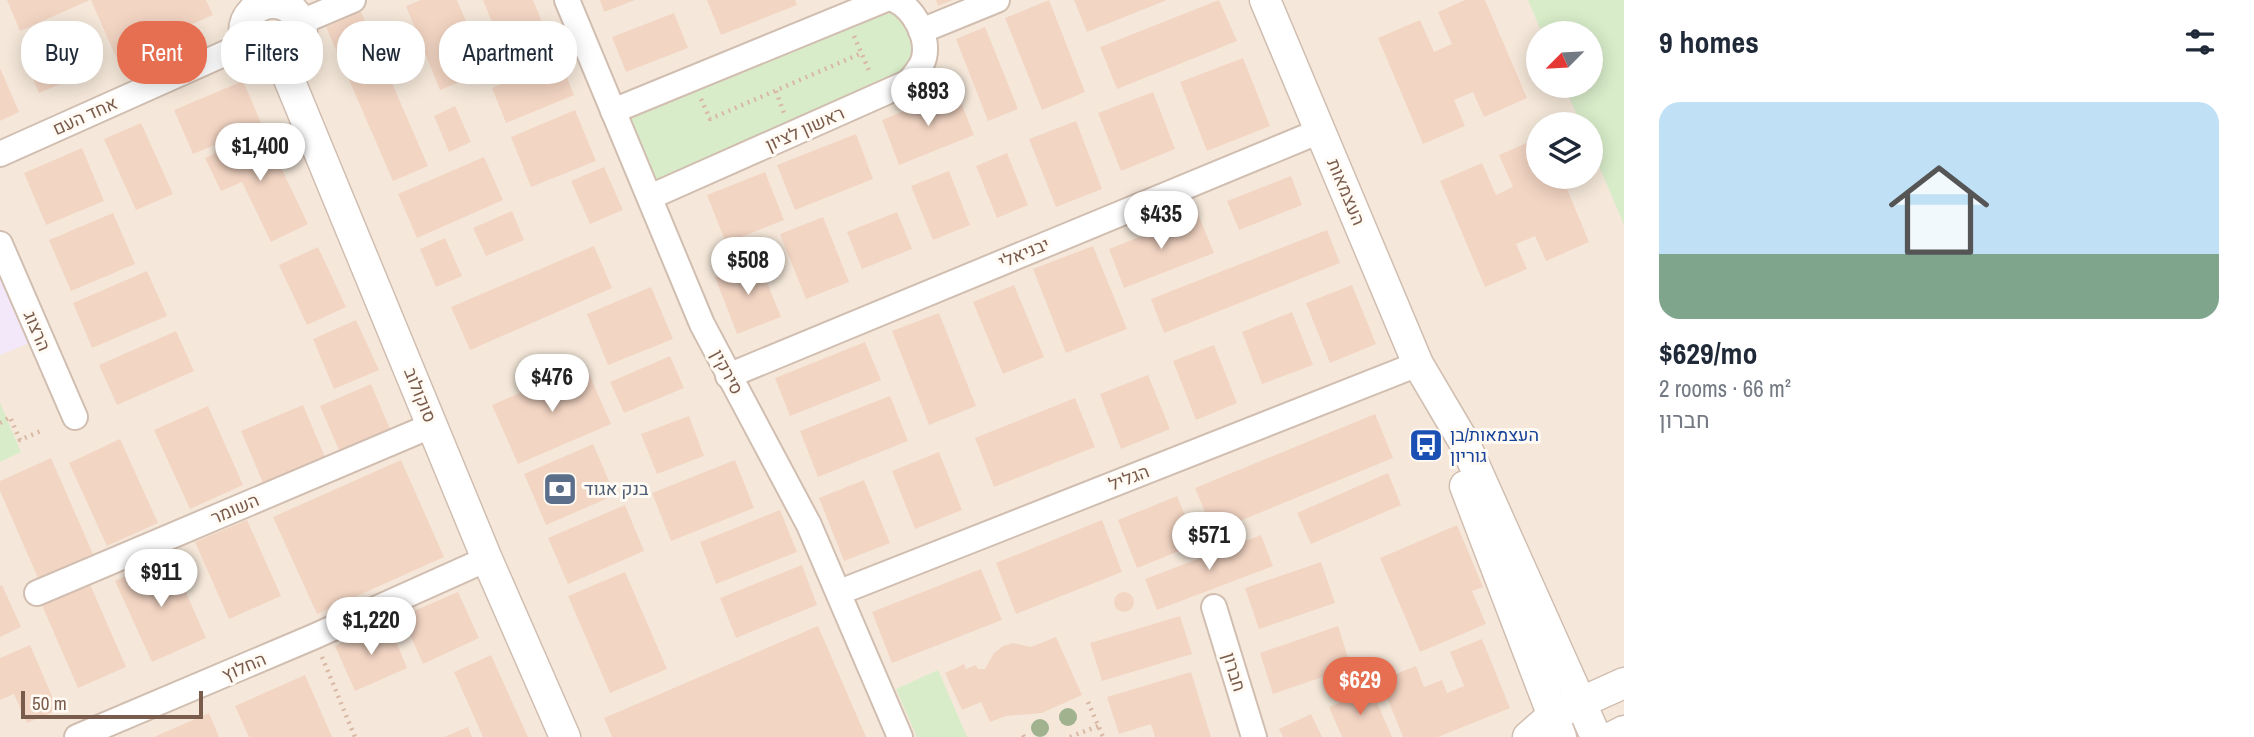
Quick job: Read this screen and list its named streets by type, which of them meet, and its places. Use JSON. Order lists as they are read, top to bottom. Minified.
{"streets":{"street":["אחד העם","ראשון לציון","העצמאות","יבניאלי","הרצוג","סירקין","סוקולוב","הגליל","השומר","החלוץ","חברון"]},"crossings":[["ראשון לציון","סירקין"],["העצמאות","יבניאלי"],["העצמאות","הגליל"],["יבניאלי","סירקין"],["סירקין","הגליל"],["סוקולוב","השומר"],["סוקולוב","החלוץ"]],"places":{"bus stop":["העצמאות/בן גוריון"],"bank":["בנק אגוד"]},"scale_bar":"50 m","north":"bottom left","page":{"heading":"9 homes","chip":["Buy","Rent","Filters","New","Apartment"],"price":["$893","$1,400","$435","$508","$476","$571","$911","$1,220","$629"],"list":[{"name":"$629/mo","note":"2 rooms · 66 m² · חברון"}],"scale":"50 m"}}
